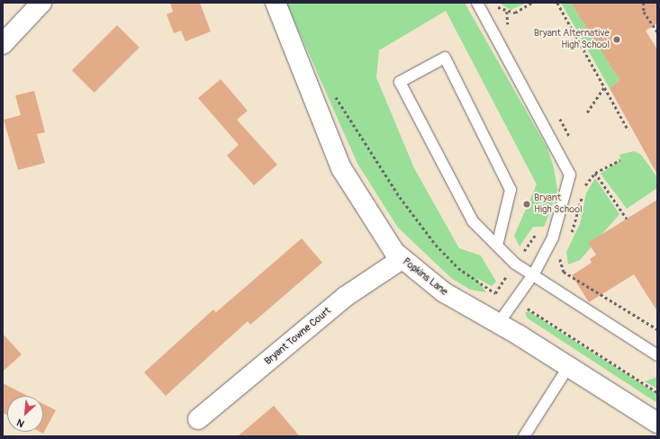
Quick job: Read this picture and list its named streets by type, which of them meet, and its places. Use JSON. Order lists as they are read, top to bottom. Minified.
{"streets":{"street":["Popkins Lane","Bryant Towne Court"]},"crossings":[["Popkins Lane","Bryant Towne Court"]],"places":["Bryant Alternative High School","Bryant High School"],"north":"bottom left"}
